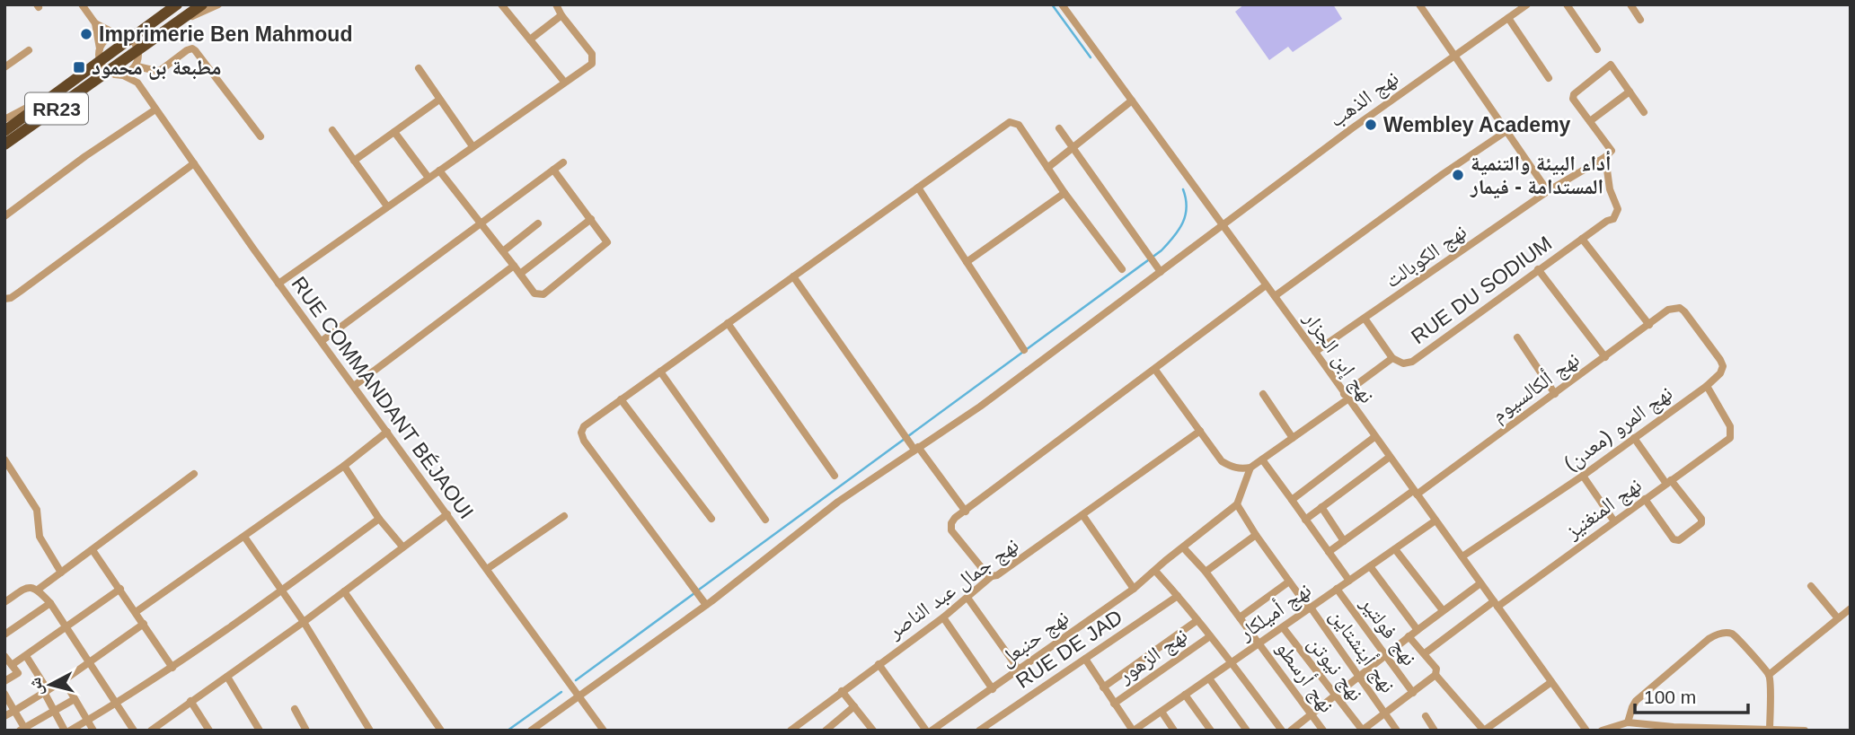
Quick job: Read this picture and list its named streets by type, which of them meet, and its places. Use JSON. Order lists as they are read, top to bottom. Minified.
{"streets":{"highway":["RR23"],"street":["نهج الذهب","نهج الكوبالت","RUE DU SODIUM","نهج إبن الجزار","نهج ألكالسيوم","RUE COMMANDANT BÉJAOUI","نهج المرو (معدن)","نهج المنغنيز","نهج جمال عبد الناصر","نهج أميلكار","نهج فولتير","نهج حنبعل","RUE DE JAD","نهج أينشتاين","نهج الزهور","نهج نيوتن","نهج أرسطو"]},"crossings":[["نهج الذهب","نهج إبن الجزار"],["نهج الذهب","RUE COMMANDANT BÉJAOUI"],["نهج الكوبالت","RUE DU SODIUM"],["نهج الكوبالت","نهج إبن الجزار"],["RUE DU SODIUM","نهج إبن الجزار"],["نهج إبن الجزار","نهج ألكالسيوم"],["نهج إبن الجزار","نهج المرو (معدن)"],["نهج إبن الجزار","نهج المنغنيز"],["نهج إبن الجزار","نهج أميلكار"],["نهج ألكالسيوم","نهج المرو (معدن)"],["نهج المرو (معدن)","نهج المنغنيز"],["نهج أميلكار","نهج فولتير"],["نهج أميلكار","نهج أينشتاين"],["نهج أميلكار","نهج نيوتن"],["نهج أميلكار","نهج أرسطو"],["نهج حنبعل","نهج أينشتاين"],["نهج حنبعل","نهج أرسطو"]],"places":{"other":["Imprimerie Ben Mahmoud","Wembley Academy","أداء البيئة والتنمية المستدامة - فيمار"],"transit":["مطبعة بن محمود"]},"scale_bar":"100 m","north":"left"}
